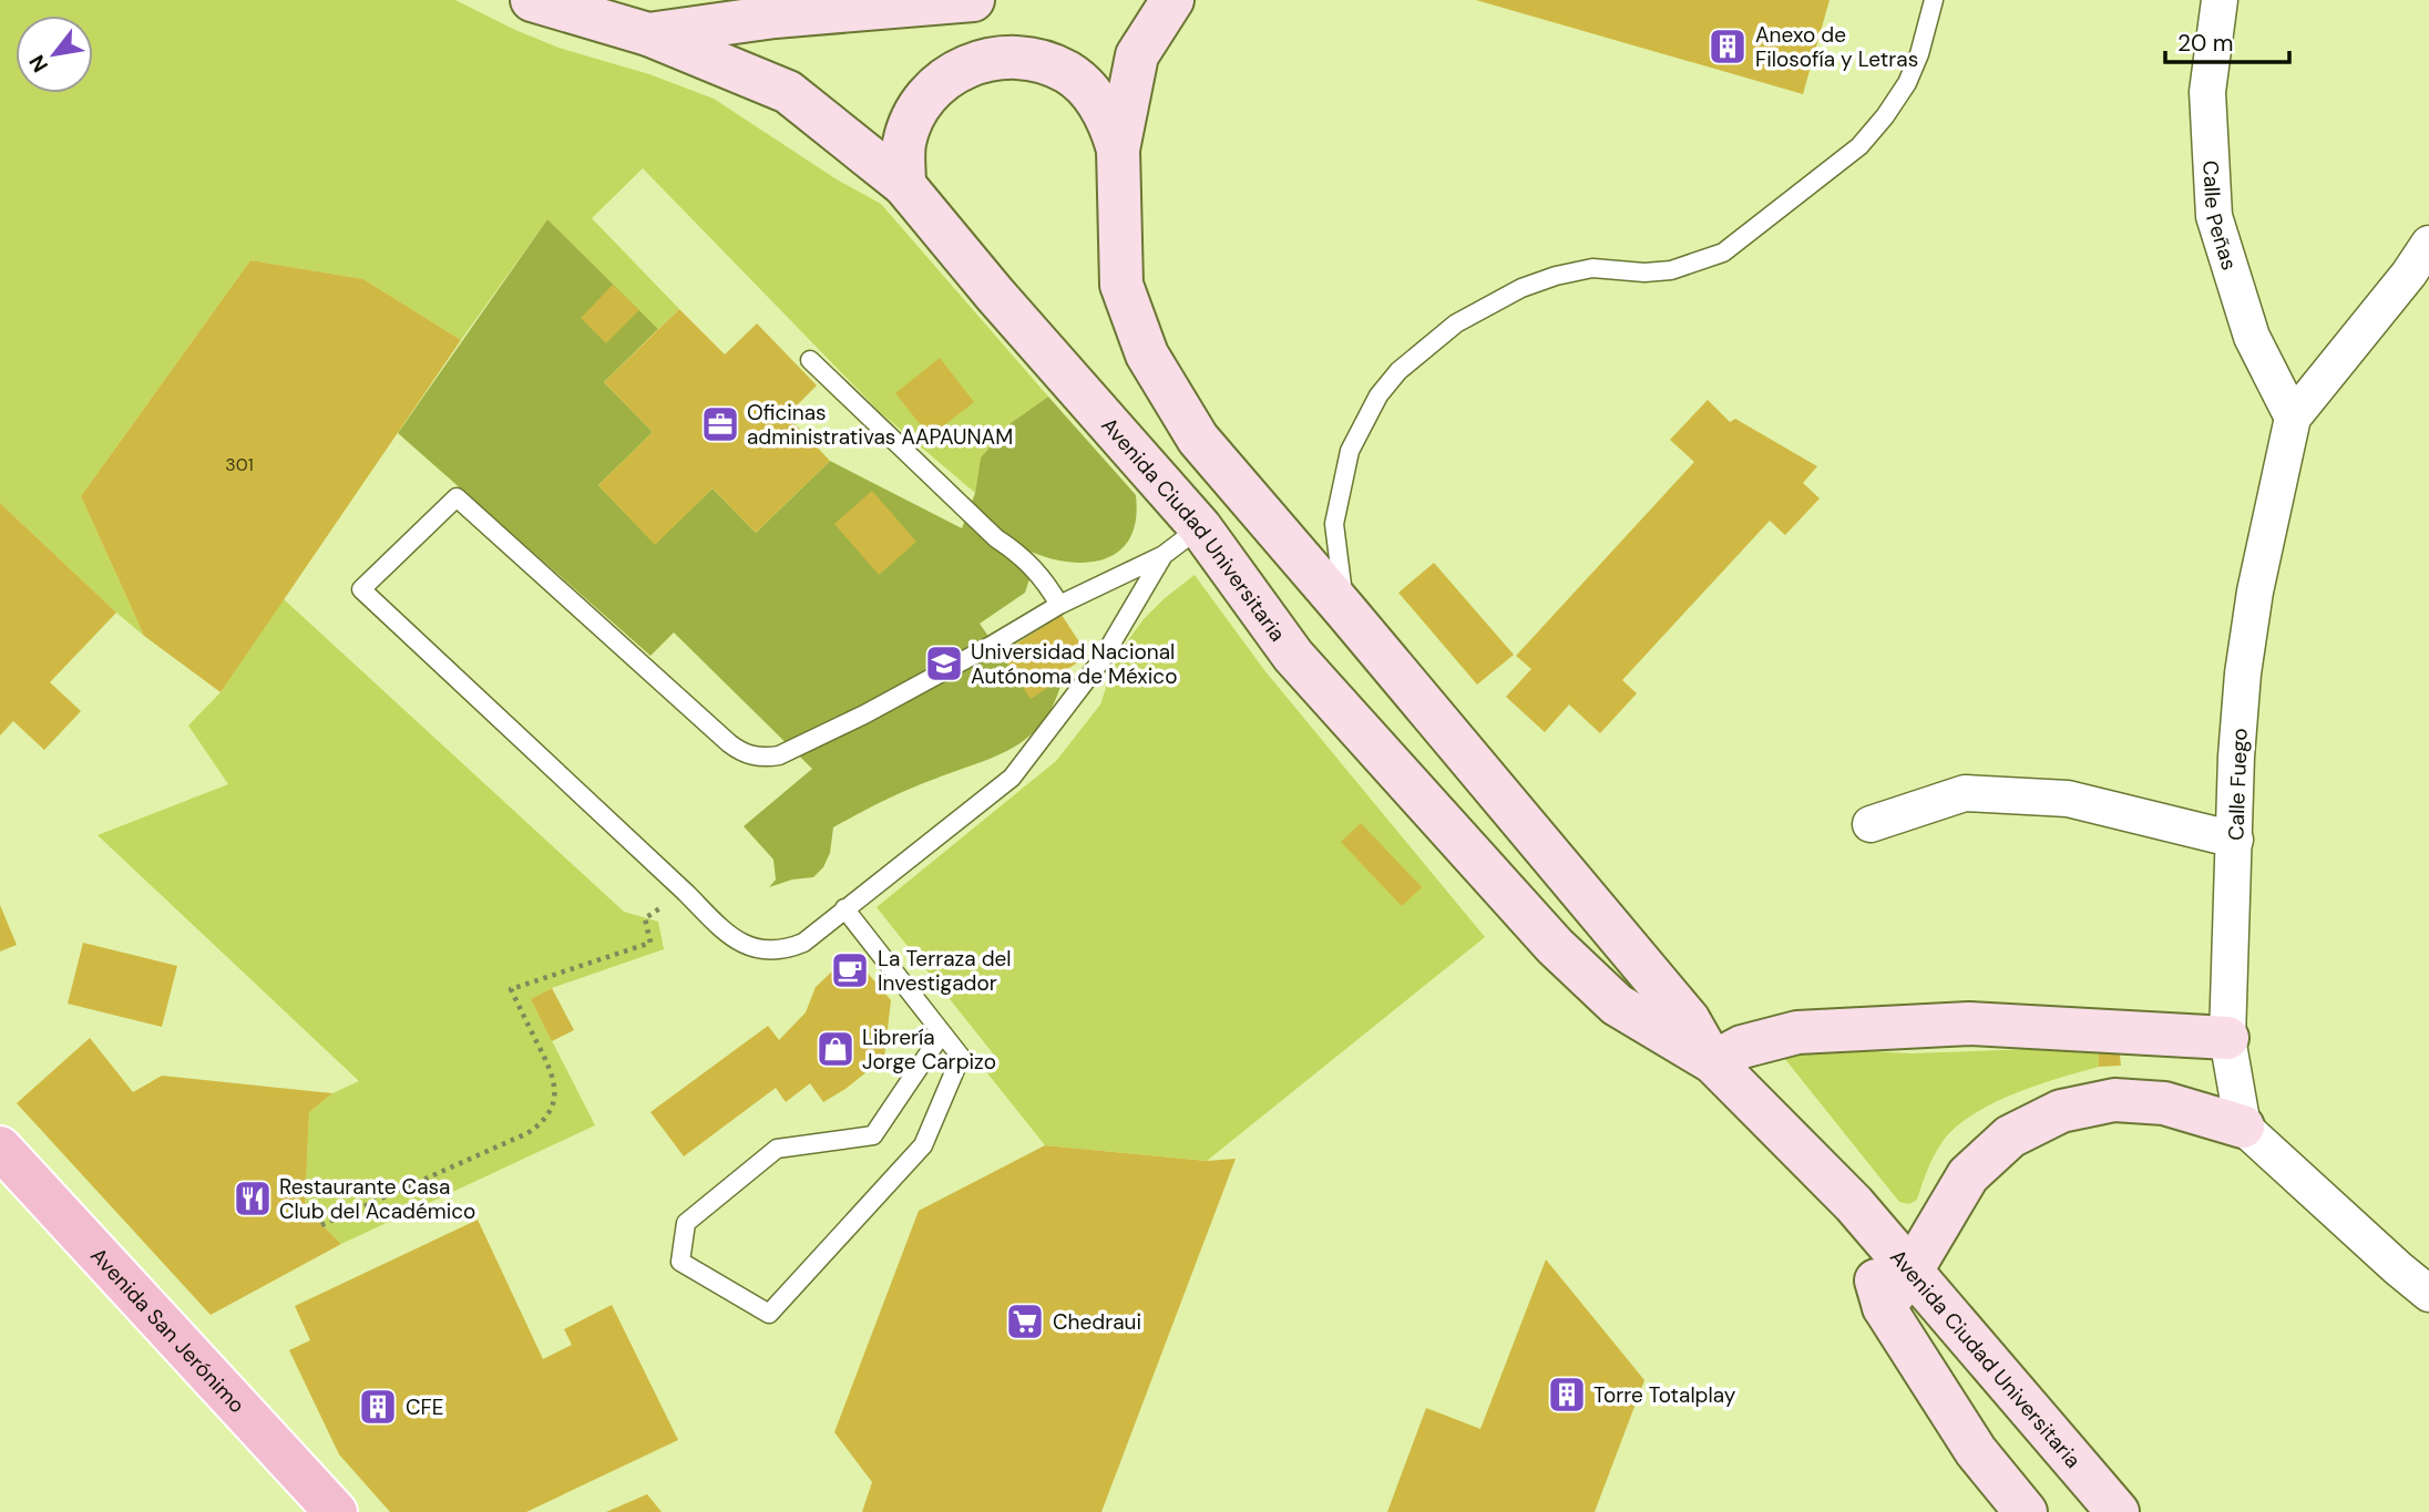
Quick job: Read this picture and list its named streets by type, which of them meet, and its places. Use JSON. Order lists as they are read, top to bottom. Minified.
{"streets":{"main road":["Avenida San Jerónimo"],"street":["Calle Peñas","Avenida Ciudad Universitaria","Calle Fuego"]},"crossings":[["Calle Peñas","Calle Fuego"]],"places":{"building":["Anexo de Filosofía y Letras","Torre Totalplay","CFE"],"office":["Oficinas administrativas AAPAUNAM"],"school or university":["Universidad Nacional Autónoma de México"],"cafe":["La Terraza del Investigador"],"shop":["Librería Jorge Carpizo"],"restaurant":["Restaurante Casa Club del Académico"],"supermarket":["Chedraui"]},"house_numbers":["301"],"scale_bar":"20 m","north":"bottom left"}
